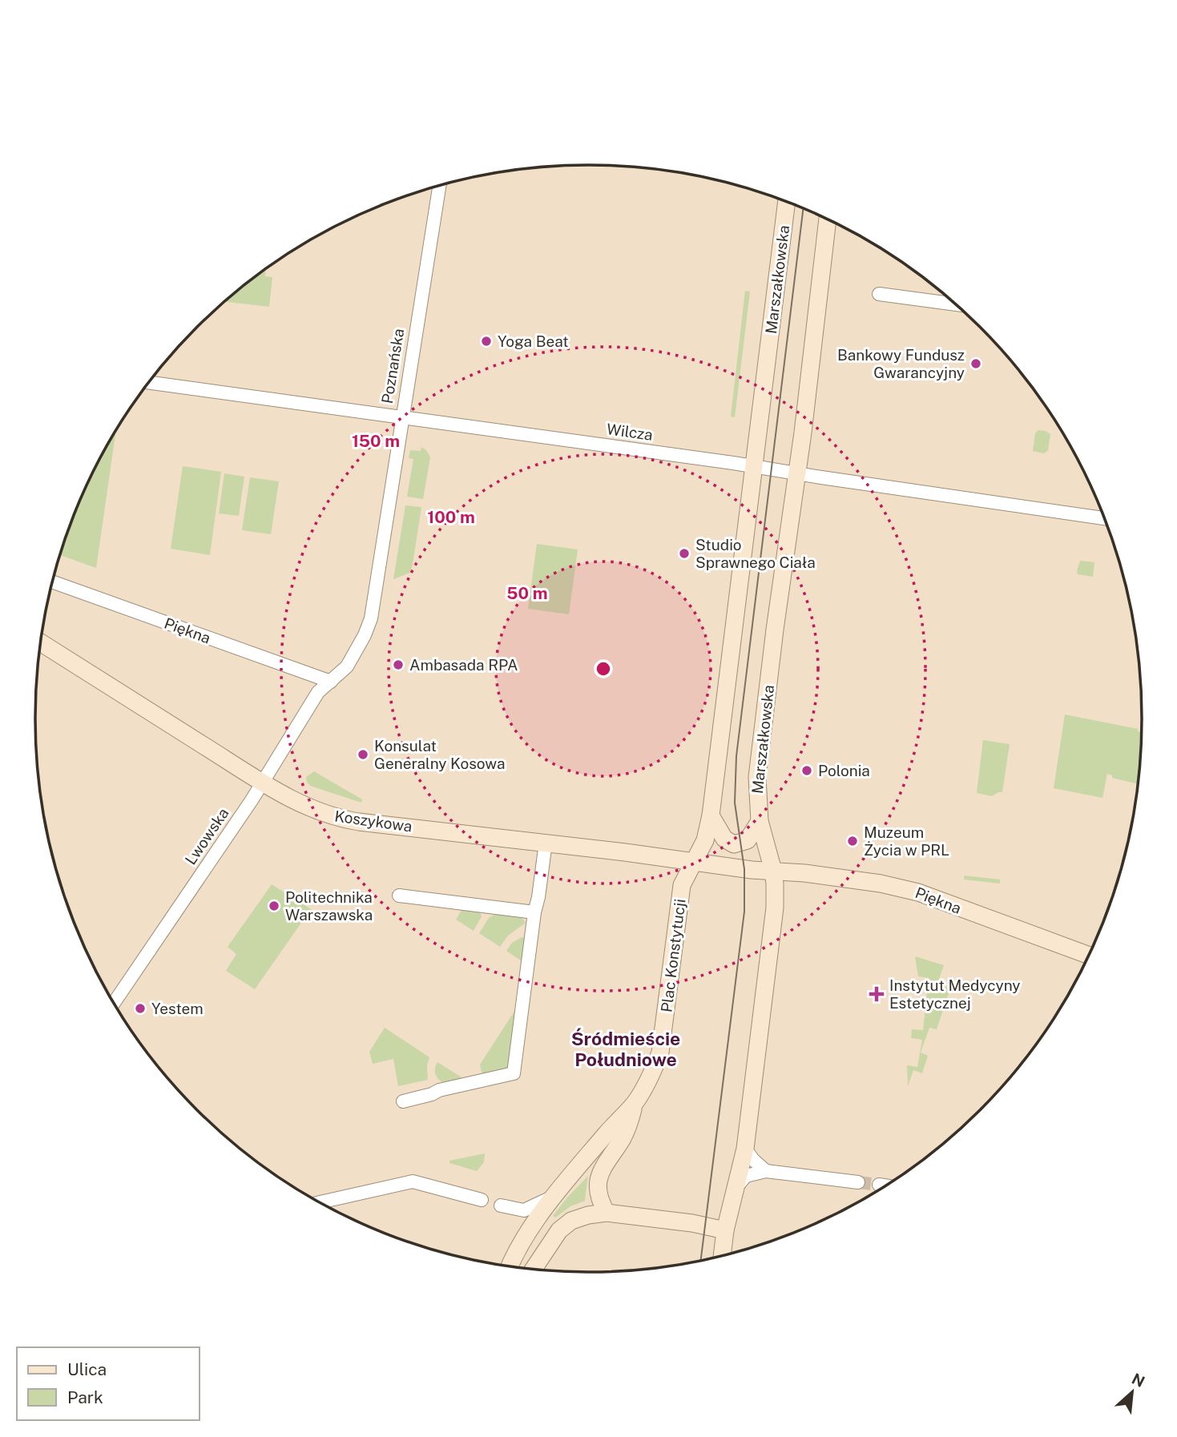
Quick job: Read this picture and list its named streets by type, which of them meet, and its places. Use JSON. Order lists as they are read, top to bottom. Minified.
{"streets":{"main road":["Marszałkowska","Piękna","Koszykowa","Plac Konstytucji"],"street":["Poznańska","Wilcza","Lwowska"]},"crossings":[["Marszałkowska","Wilcza"],["Marszałkowska","Piękna"],["Marszałkowska","Koszykowa"],["Marszałkowska","Plac Konstytucji"],["Poznańska","Wilcza"],["Poznańska","Piękna"],["Poznańska","Lwowska"],["Piękna","Lwowska"],["Koszykowa","Lwowska"],["Koszykowa","Plac Konstytucji"]],"districts":["Śródmieście Południowe"],"places":{"other":["Yoga Beat","Bankowy Fundusz Gwarancyjny","Studio Sprawnego Ciała","Ambasada RPA","Konsulat Generalny Kosowa","Polonia","Muzeum Życia w PRL","Politechnika Warszawska","Yestem"],"health":["Instytut Medycyny Estetycznej"]},"legend":["Ulica","Park"],"north":"top right","rings":["150 m","100 m","50 m"]}
